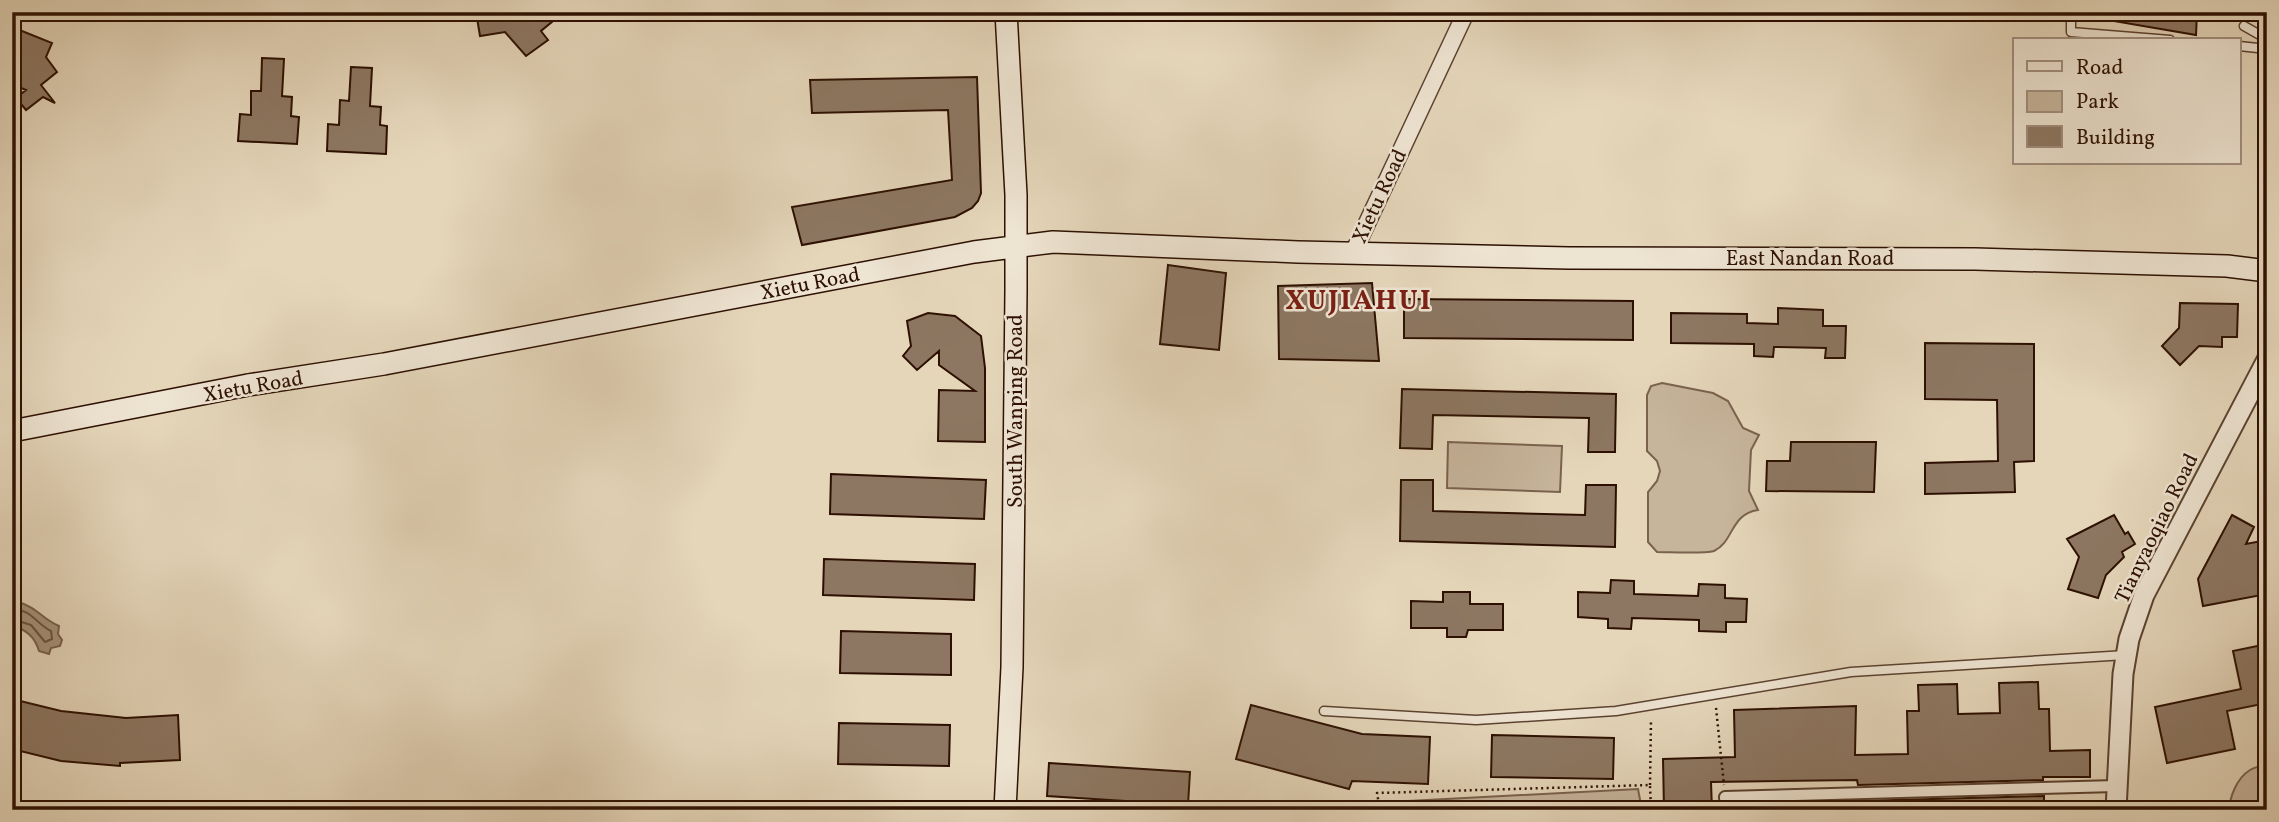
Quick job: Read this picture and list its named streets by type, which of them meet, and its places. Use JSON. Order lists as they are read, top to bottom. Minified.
{"streets":{"main road":["Xietu Road","East Nandan Road","South Wanping Road"],"street":["Tianyaoqiao Road"]},"crossings":[["Xietu Road","East Nandan Road"],["Xietu Road","South Wanping Road"]],"districts":["XUJIAHUI"],"legend":["Road","Park","Building"]}
